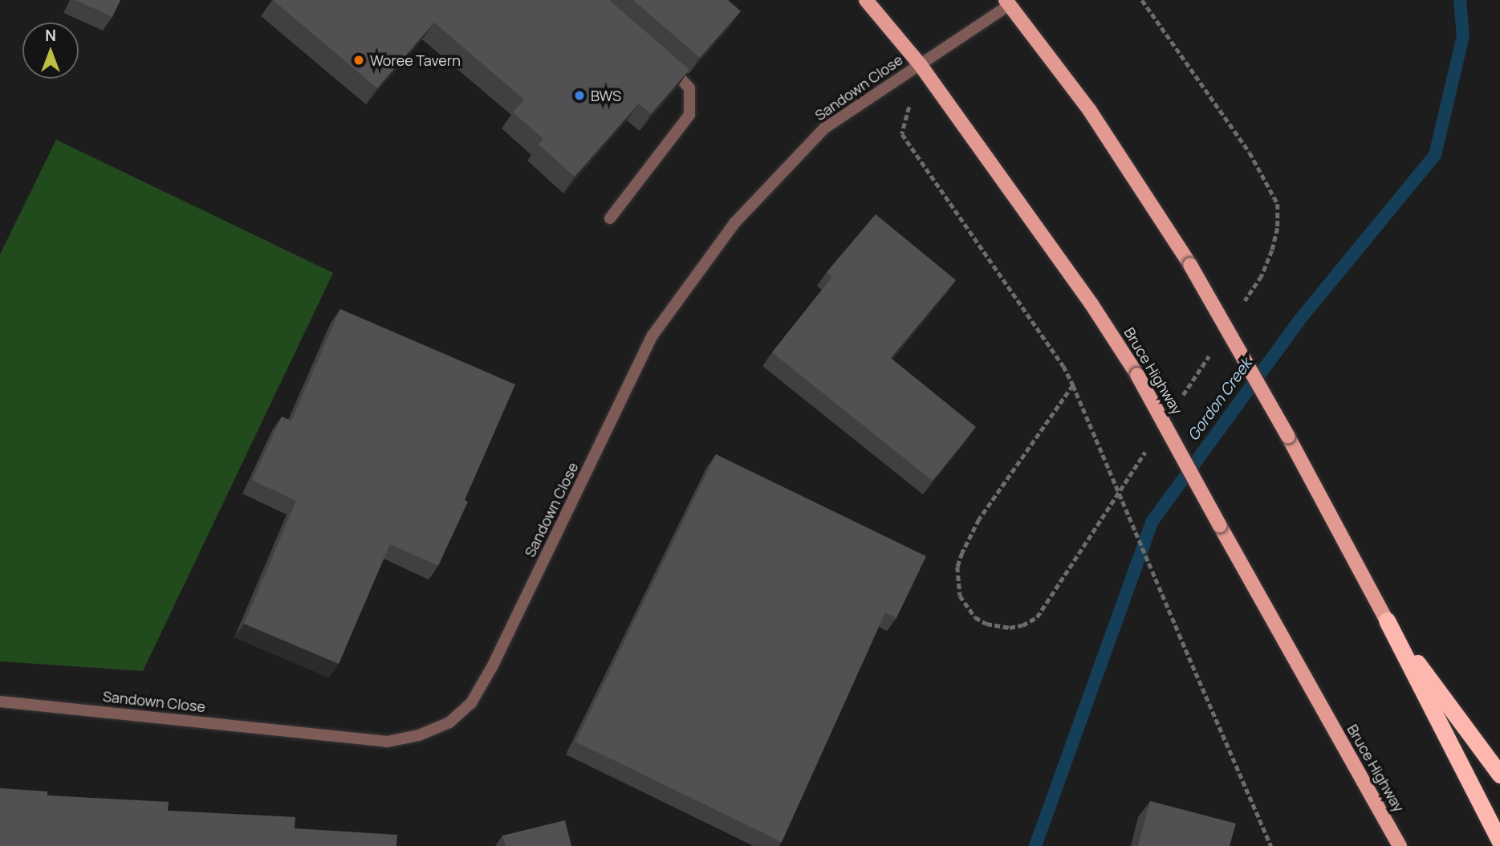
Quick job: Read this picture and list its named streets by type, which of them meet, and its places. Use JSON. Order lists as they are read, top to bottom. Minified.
{"streets":{"main road":["Bruce Highway"],"street":["Sandown Close"]},"crossings":[["Sandown Close","Bruce Highway"]],"water":["Gordon Creek"],"places":["Woree Tavern","BWS"],"north":"top"}
